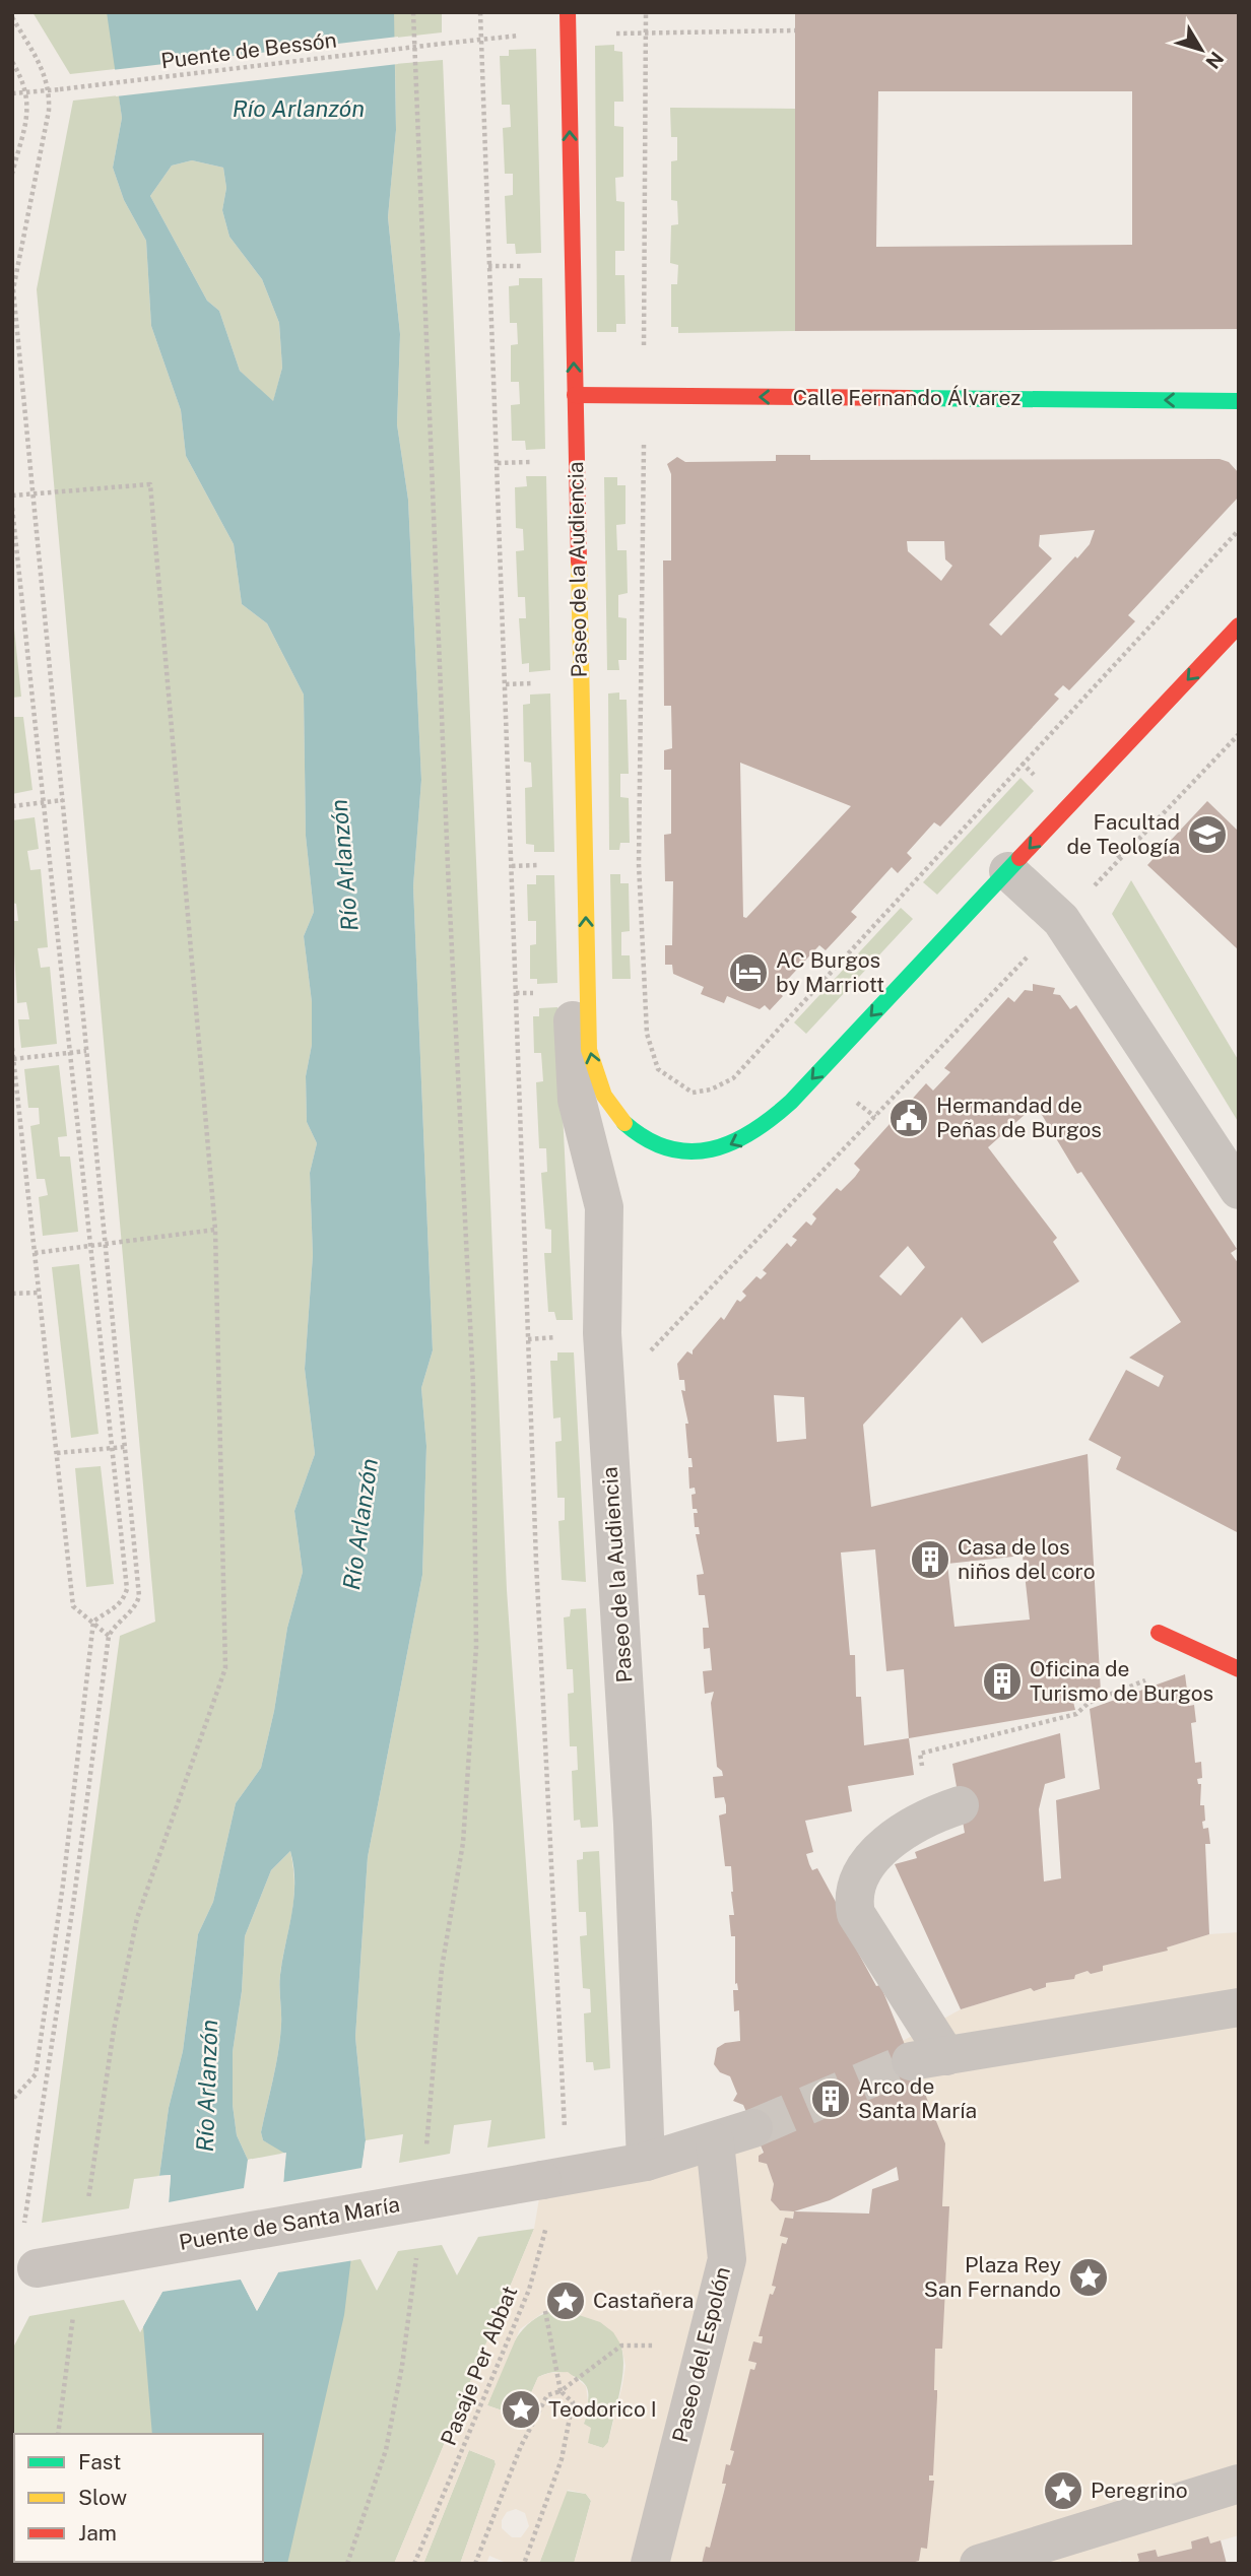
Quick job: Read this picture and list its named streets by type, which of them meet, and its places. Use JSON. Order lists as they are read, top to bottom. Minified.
{"streets":{"street":["Calle Fernando Álvarez","Paseo de la Audiencia","Puente de Santa María","Paseo del Espolón"],"path":["Puente de Bessón","Pasaje Per Abbat"]},"crossings":[["Puente de Bessón","Pasaje Per Abbat"],["Calle Fernando Álvarez","Paseo de la Audiencia"],["Puente de Santa María","Pasaje Per Abbat"]],"one_way":["Calle Fernando Álvarez"],"water":["Río Arlanzón"],"places":{"school or university":["Facultad de Teología"],"hotel":["AC Burgos by Marriott"],"public building":["Hermandad de Peñas de Burgos"],"building":["Casa de los niños del coro","Oficina de Turismo de Burgos","Arco de Santa María"],"place":["Plaza Rey San Fernando","Castañera","Teodorico I","Peregrino"]},"legend":["Fast","Slow","Jam"],"north":"bottom right"}
